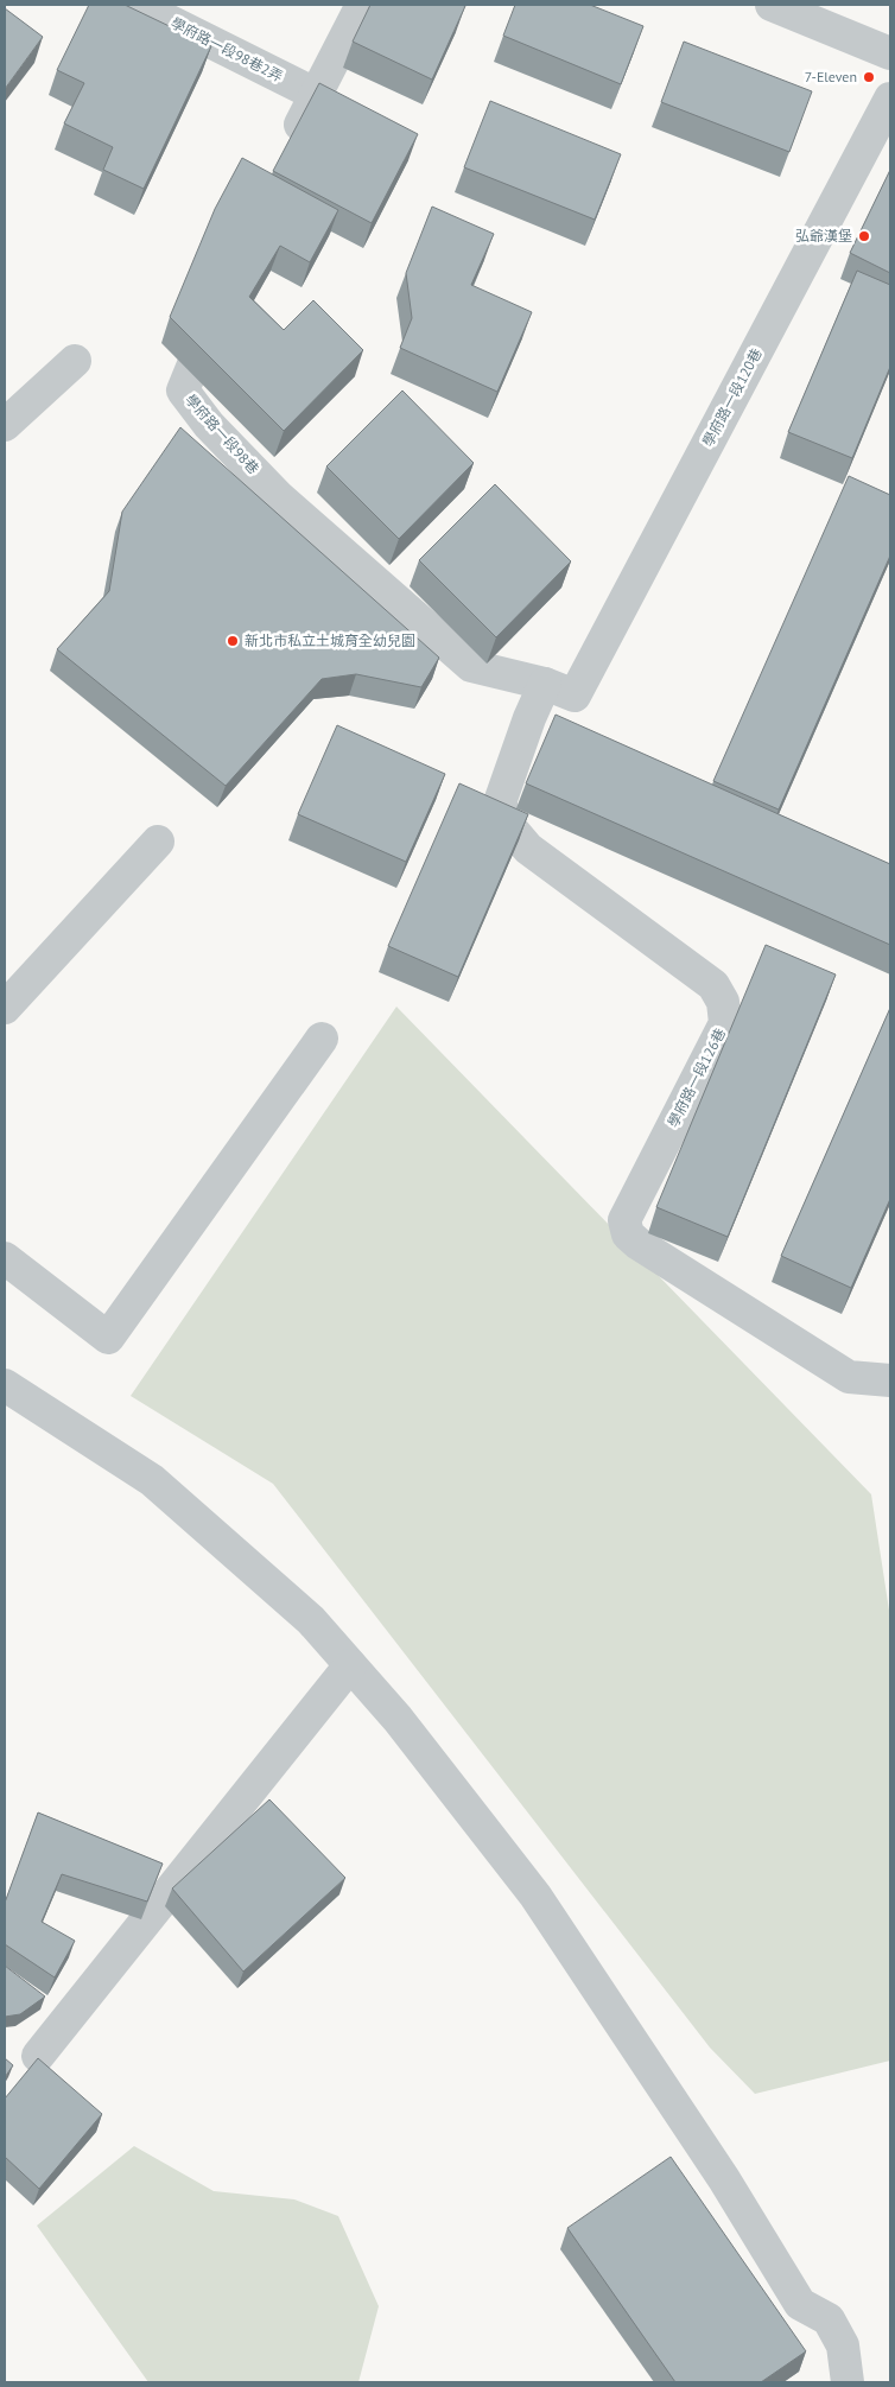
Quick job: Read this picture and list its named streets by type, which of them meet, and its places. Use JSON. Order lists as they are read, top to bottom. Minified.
{"streets":{"street":["學府路一段98巷2弄","學府路一段120巷","學府路一段98巷","學府路一段126巷"]},"crossings":[["學府路一段120巷","學府路一段98巷"],["學府路一段98巷","學府路一段126巷"]],"places":["7-Eleven","弘爺漢堡","新北市私立土城育全幼兒園"]}
